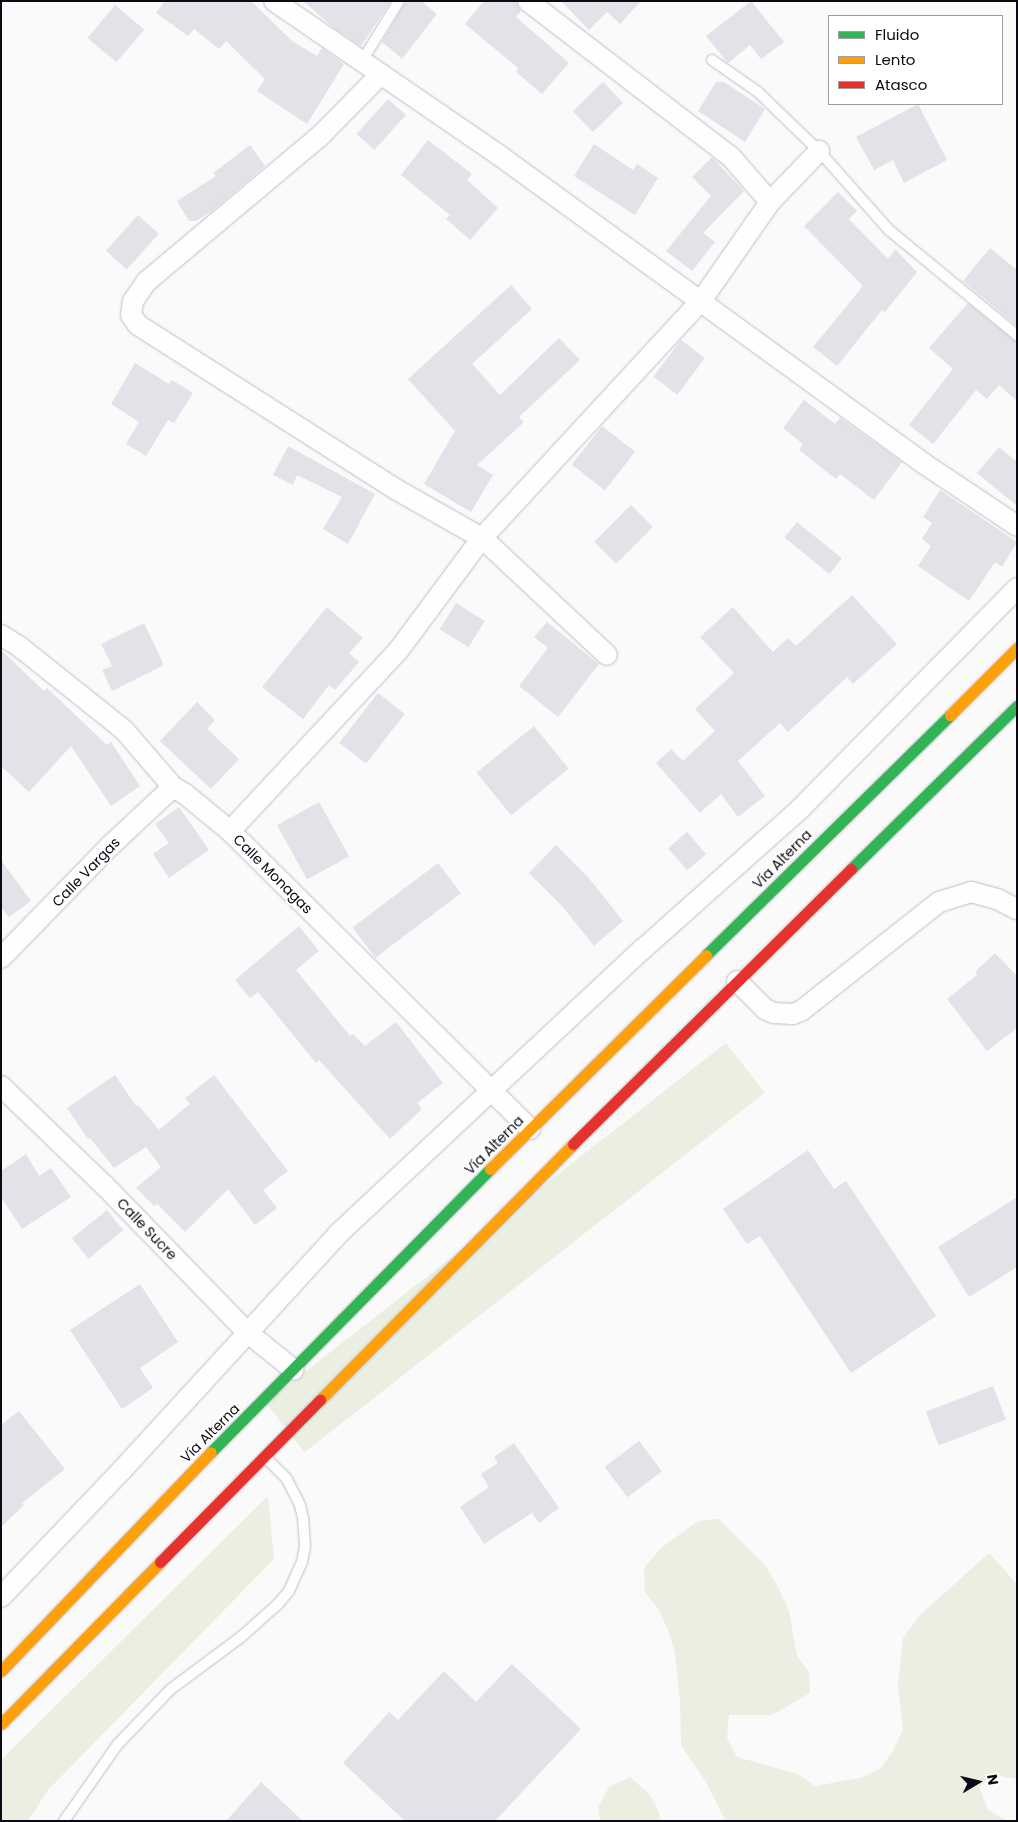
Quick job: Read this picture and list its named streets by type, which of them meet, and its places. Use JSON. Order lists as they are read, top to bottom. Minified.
{"streets":{"highway":["Vía Alterna"],"street":["Calle Vargas","Calle Monagas","Calle Sucre"]},"crossings":[["Vía Alterna","Calle Monagas"],["Vía Alterna","Calle Sucre"],["Calle Vargas","Calle Monagas"]],"legend":["Fluido","Lento","Atasco"],"north":"right"}
